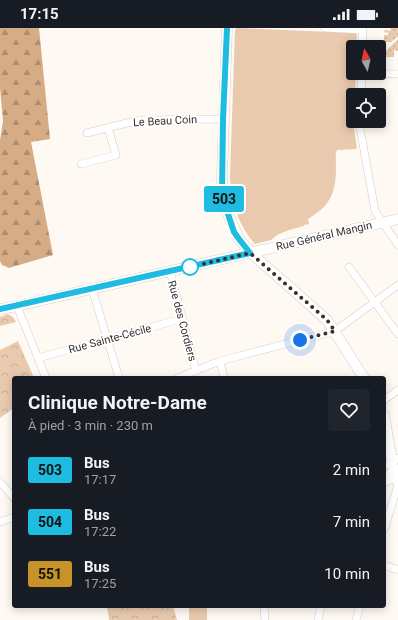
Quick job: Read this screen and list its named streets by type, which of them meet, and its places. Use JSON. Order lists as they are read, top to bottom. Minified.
{"streets":{"street":["Le Beau Coin","Rue Général Mangin","Rue des Cordiers","Rue Sainte-Cécile"]},"crossings":[["Rue Général Mangin","Rue des Cordiers"],["Rue des Cordiers","Rue Sainte-Cécile"]],"lines":["bus line 503"],"north":"top","page":{"status":"17:15","on_map":"503","heading":["Clinique Notre-Dame","À pied · 3 min · 230 m"],"list":[{"mark":"503","name":"Bus","note":"17:17","value":"2 min"},{"mark":"504","name":"Bus","note":"17:22","value":"7 min"},{"mark":"551","name":"Bus","note":"17:25","value":"10 min"}]}}
